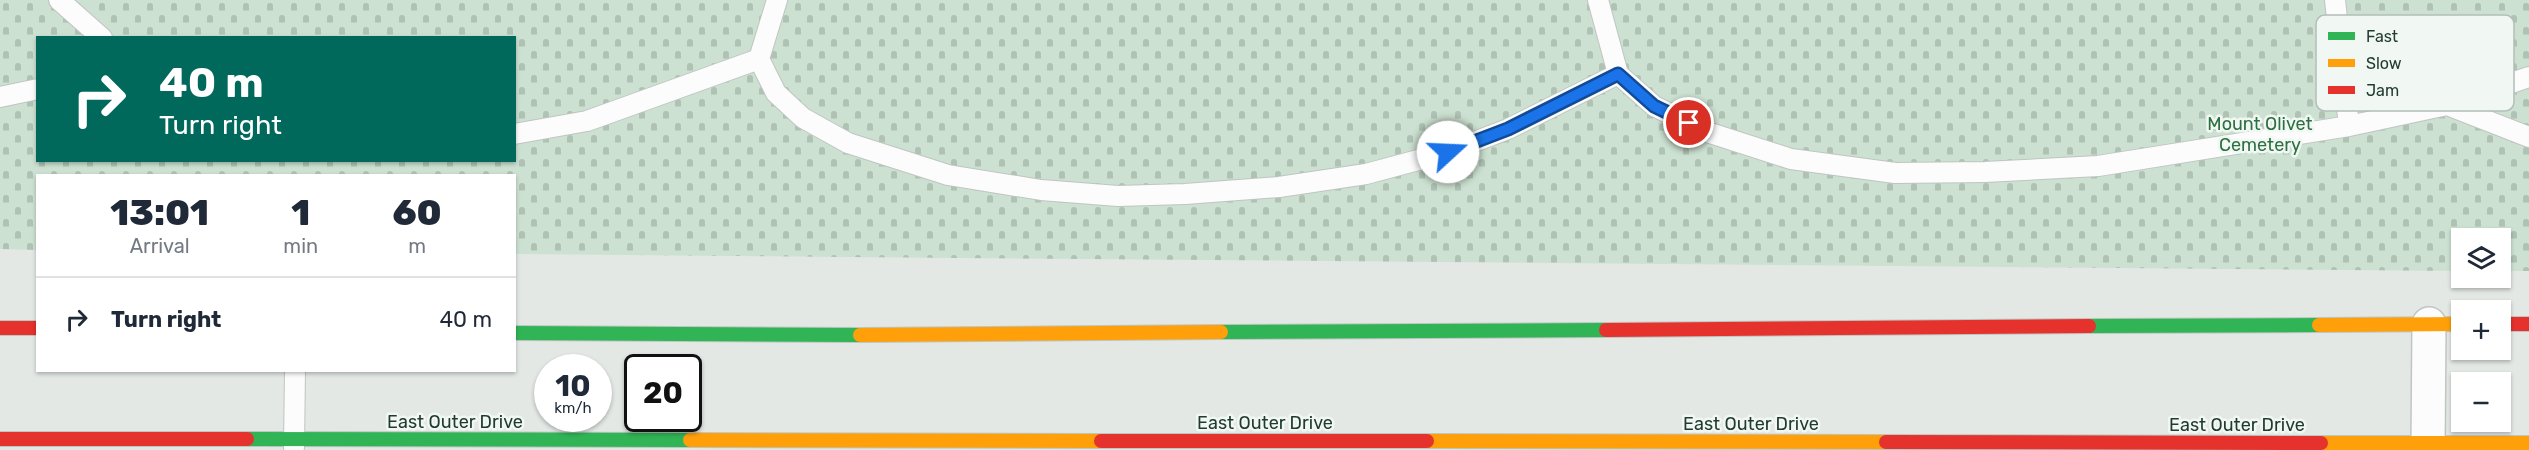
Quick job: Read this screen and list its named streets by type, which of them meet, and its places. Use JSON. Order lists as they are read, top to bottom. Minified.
{"streets":{"main road":["East Outer Drive"]},"parks":["Mount Olivet Cemetery"],"legend":["Fast","Slow","Jam"],"page":{"turn":["40 m","Turn right"],"eta":["13:01","Arrival","1","min","60","m"],"map_buttons":["+","−"],"list":[{"name":"Turn right","value":"40 m"}],"speed":"10 km/h","limit":"20"}}
